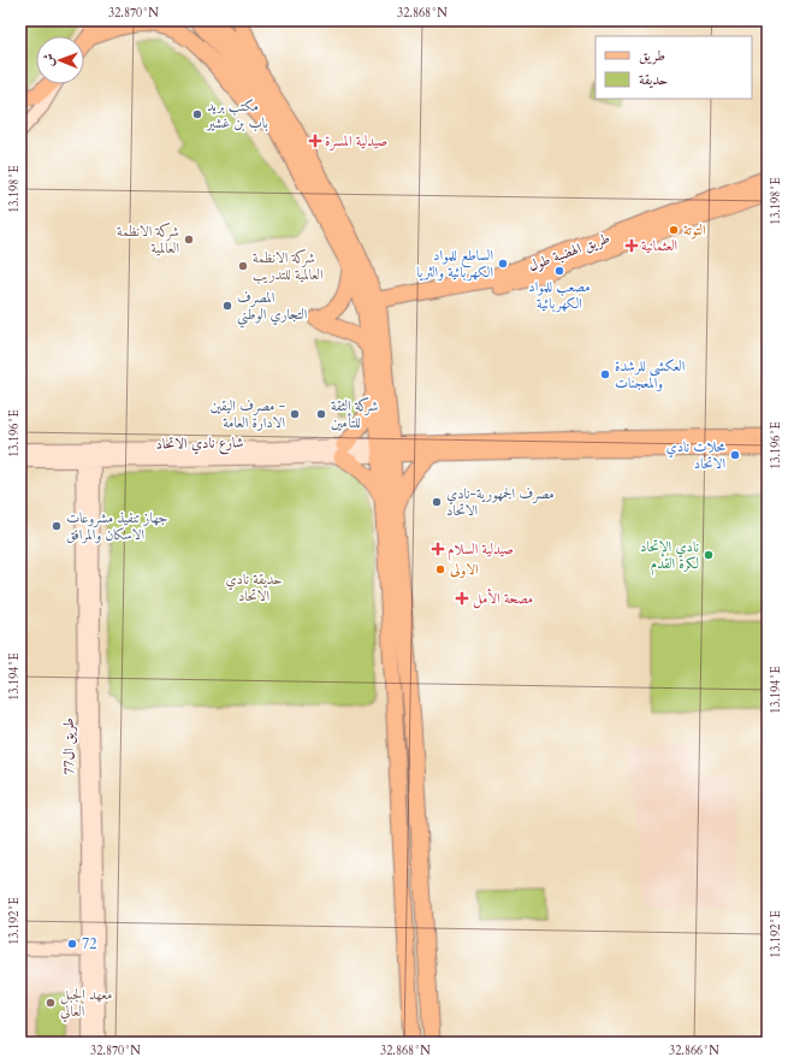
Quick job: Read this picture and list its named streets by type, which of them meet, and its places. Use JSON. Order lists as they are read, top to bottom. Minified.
{"streets":{"highway":["طريق الهضبة طول"],"main road":["شارع نادي الاتحاد","طريق ال77"]},"crossings":[["شارع نادي الاتحاد","طريق ال77"]],"parks":["حديقة نادي الاتحاد"],"places":{"other":["مكتب بريد باب بن غشير","التوتة","شركة الانظمة العالمية","الساطع للمواد الكهربائية والثريا","شركة الانظمة العالمية للتدريب","مصعب للمواد الكهربائية","المصرف التجاري الوطني","العكشي للرشدة والمعجنات","مصرف اليقين - الادارة العامة","شركة الثقة للتأمين","محلات نادي الاتحاد","مصرف الجمهورية-نادي الاتحاد","جهاز تنفيذ مشروعات الاسكان والمرافق","نادي الإتحاد لكرة القدم","الاولى","72","معهد الجبل العالي"],"health":["صيدلية المسرة","العثمانية","صيدلية السلام","مصحة الأمل"]},"legend":["طريق","حديقة"],"north":"left","coordinates":["32.870°N","32.868°N","13.198°E","13.196°E","13.194°E","13.192°E","32.866°N"]}
